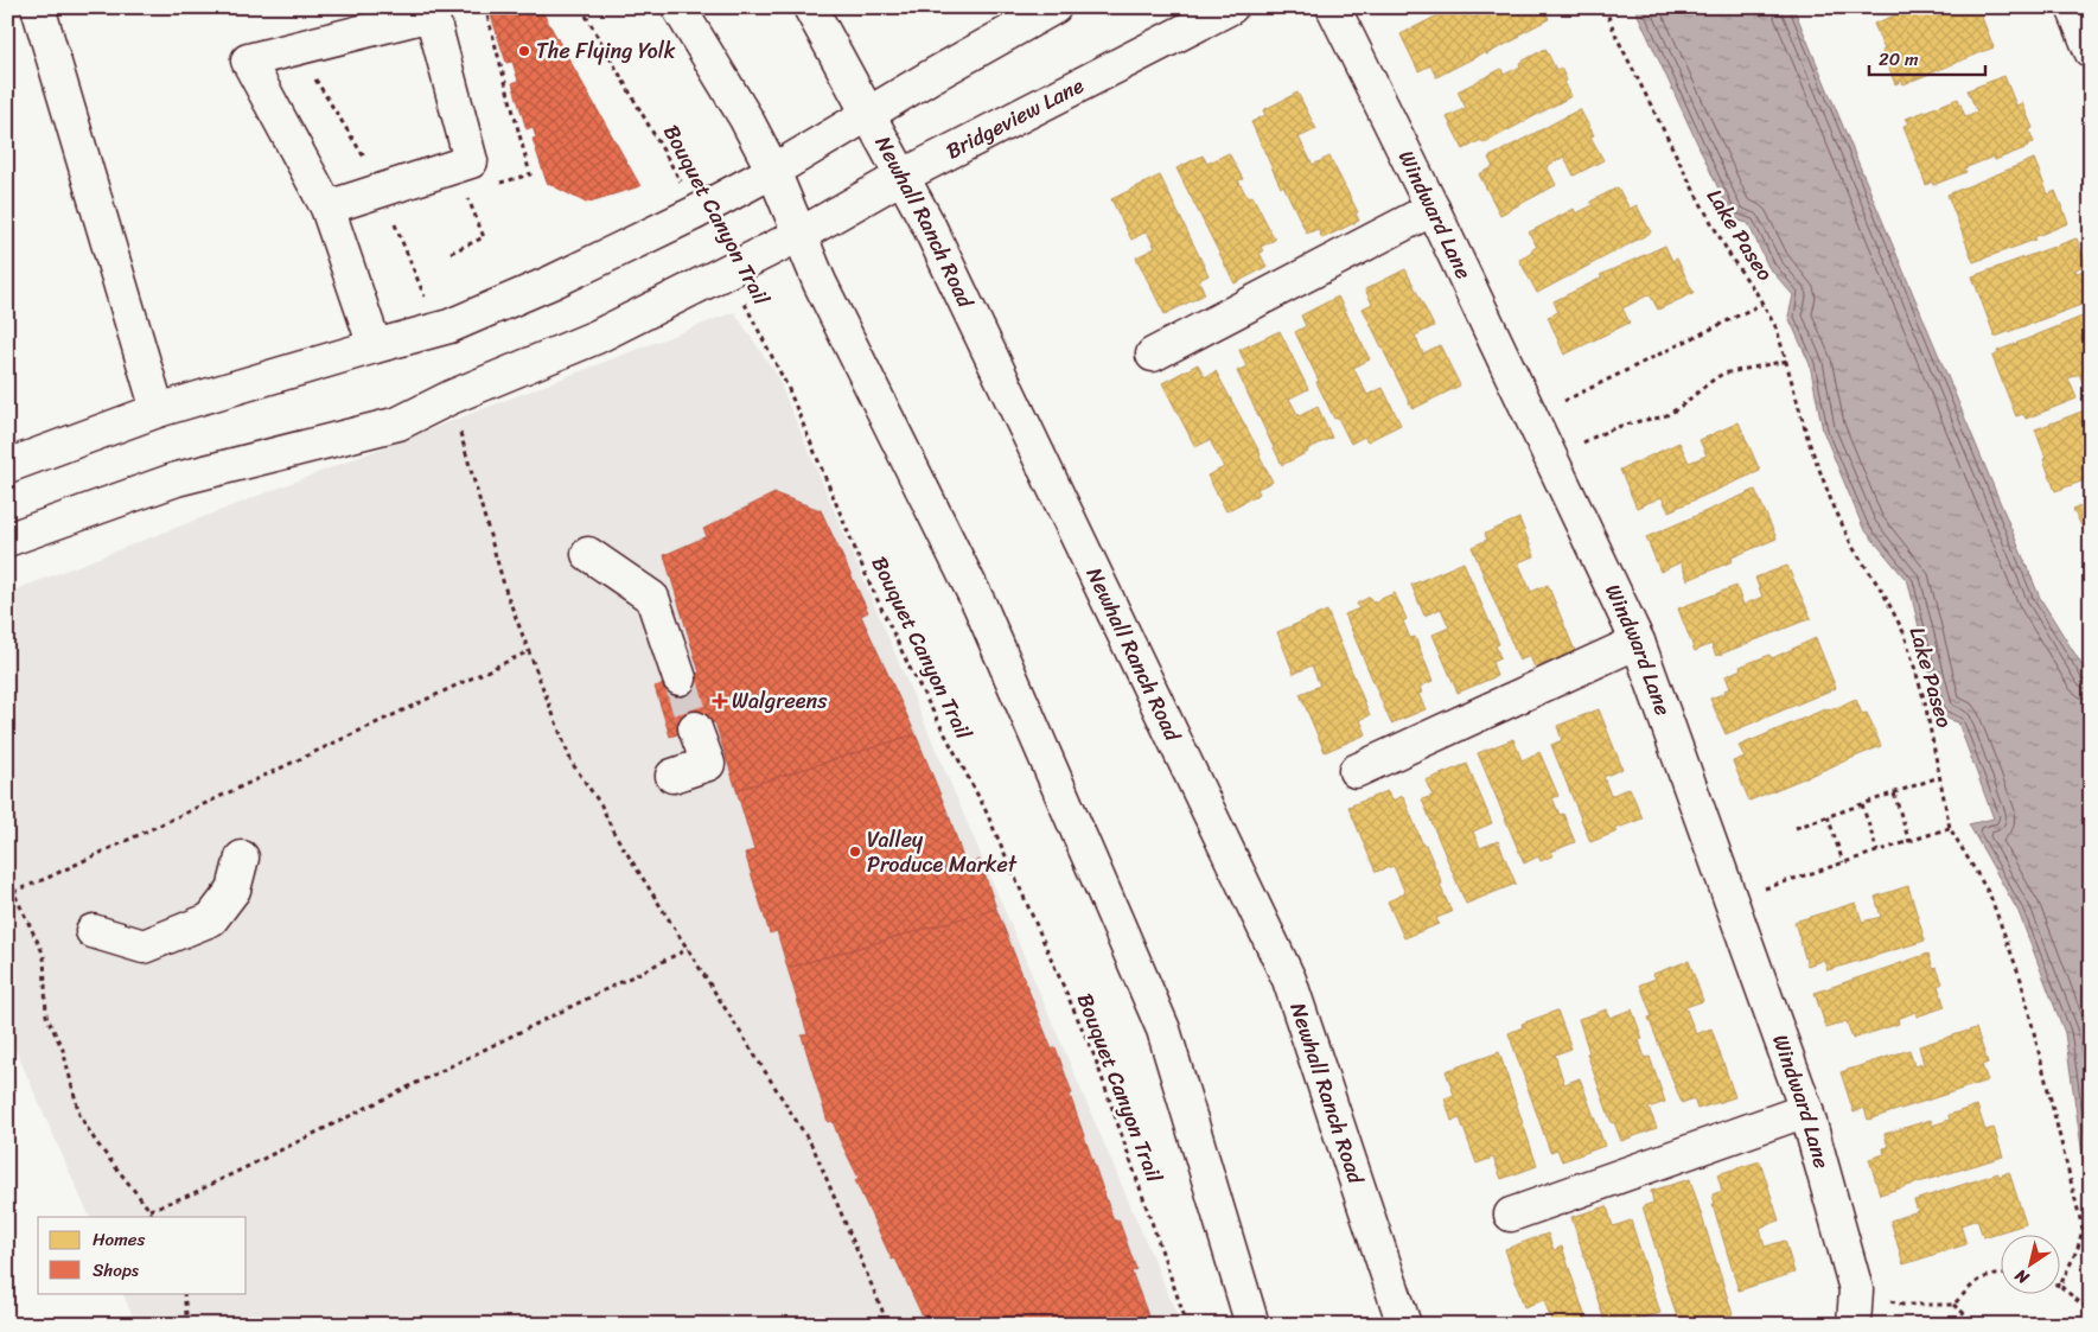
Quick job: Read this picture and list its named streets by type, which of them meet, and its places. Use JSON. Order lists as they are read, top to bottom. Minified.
{"streets":{"main road":["Bridgeview Lane","Windward Lane","Newhall Ranch Road"],"path":["Bouquet Canyon Trail","Lake Paseo"]},"crossings":[["Bridgeview Lane","Bouquet Canyon Trail"],["Bridgeview Lane","Newhall Ranch Road"]],"places":{"other":["The Flying Yolk","Valley Produce Market"],"health":["Walgreens"]},"legend":["Homes","Shops"],"scale_bar":"20 m","north":"bottom left"}
